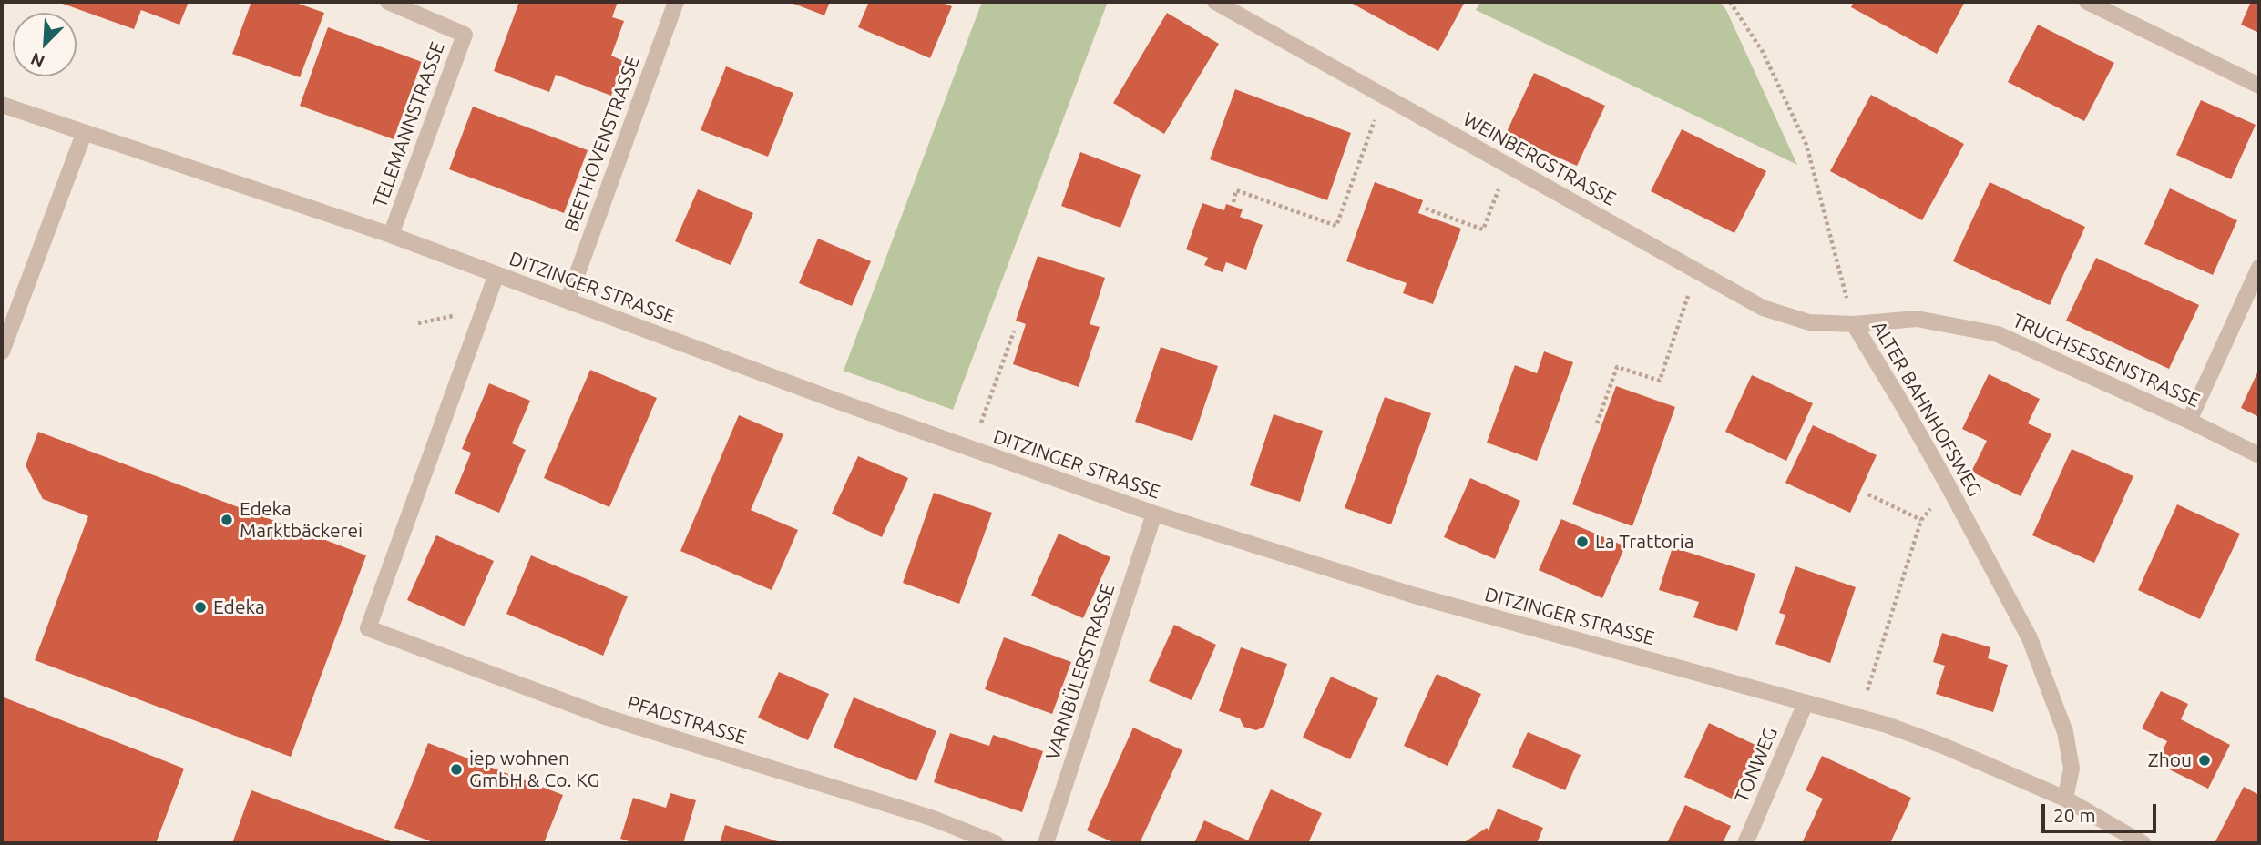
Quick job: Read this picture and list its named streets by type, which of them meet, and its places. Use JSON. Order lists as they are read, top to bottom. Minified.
{"streets":{"street":["TELEMANNSTRASSE","BEETHOVENSTRASSE","WEINBERGSTRASSE","DITZINGER STRASSE","TRUCHSESSENSTRASSE","ALTER BAHNHOFSWEG","VARNBÜLERSTRASSE","PFADSTRASSE","TONWEG"]},"crossings":[["TELEMANNSTRASSE","DITZINGER STRASSE"],["BEETHOVENSTRASSE","DITZINGER STRASSE"],["WEINBERGSTRASSE","TRUCHSESSENSTRASSE"],["WEINBERGSTRASSE","ALTER BAHNHOFSWEG"],["DITZINGER STRASSE","ALTER BAHNHOFSWEG"],["DITZINGER STRASSE","VARNBÜLERSTRASSE"],["DITZINGER STRASSE","PFADSTRASSE"],["DITZINGER STRASSE","TONWEG"],["TRUCHSESSENSTRASSE","ALTER BAHNHOFSWEG"]],"places":["Edeka Marktbäckerei","La Trattoria","Edeka","Zhou","iep wohnen GmbH & Co. KG"],"scale_bar":"20 m","north":"bottom left"}
